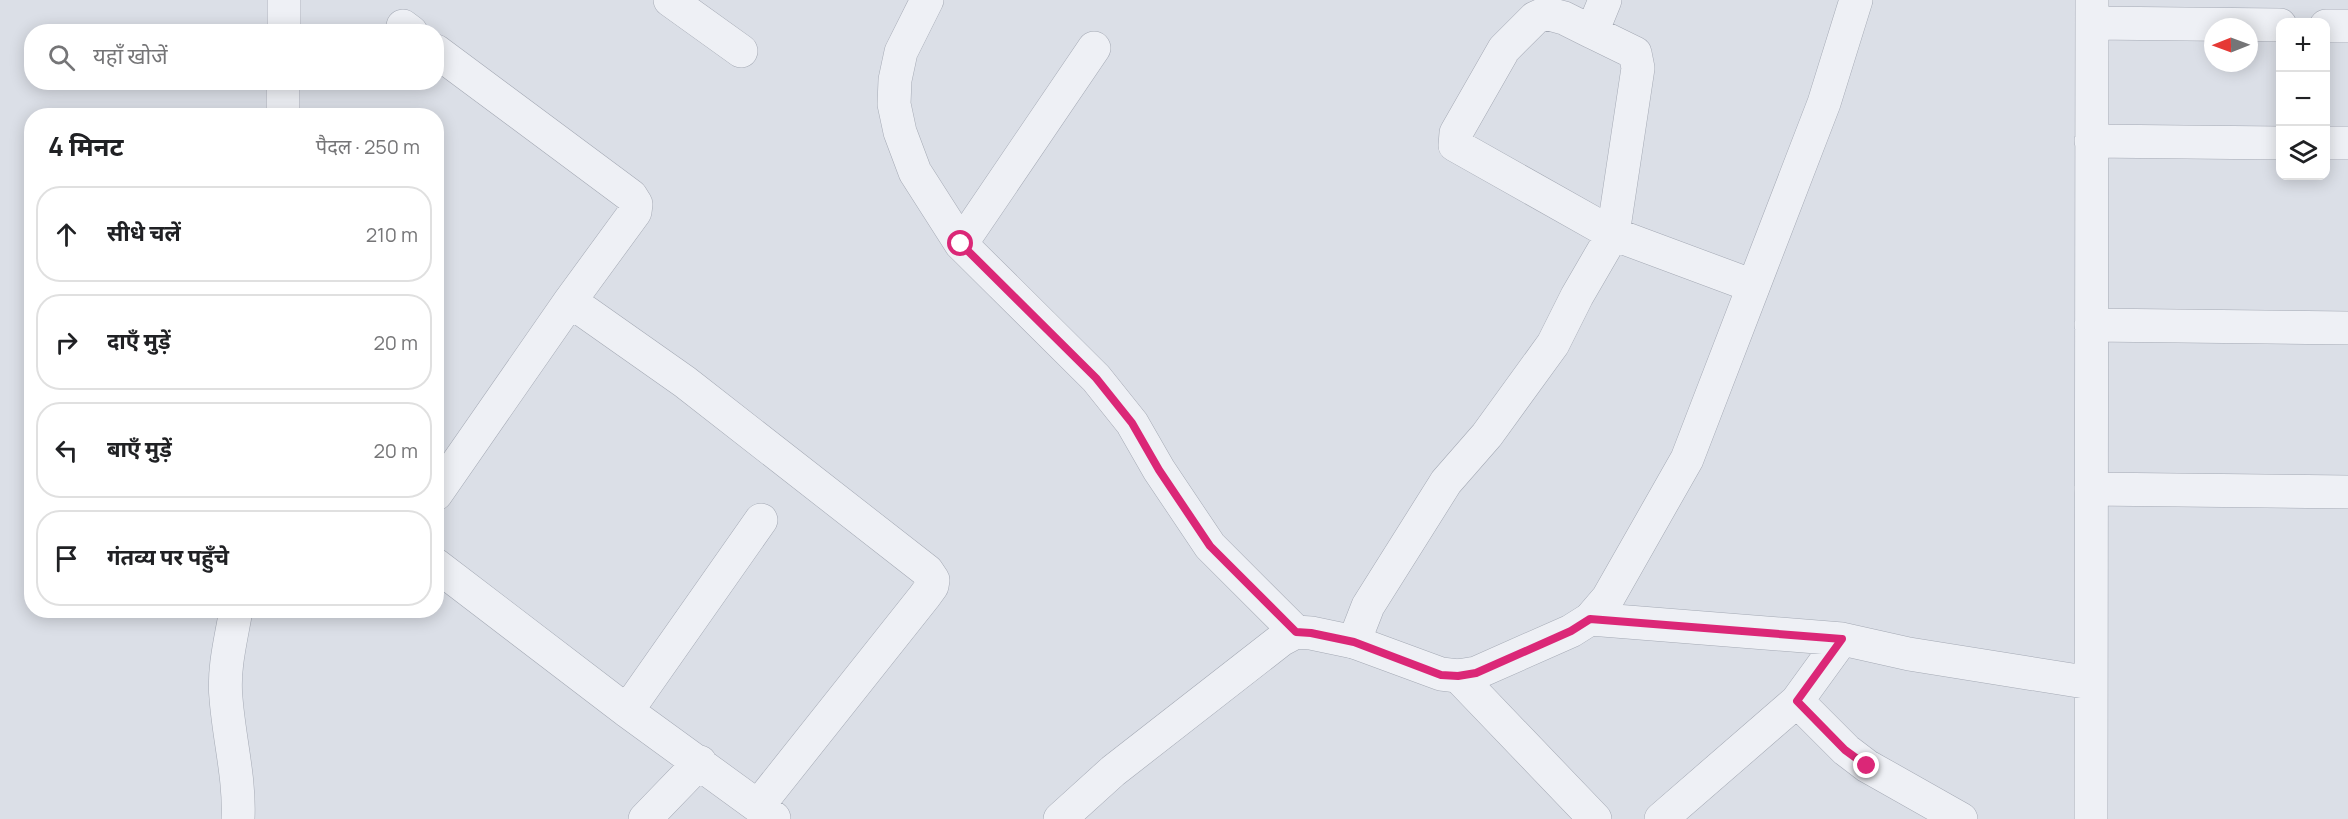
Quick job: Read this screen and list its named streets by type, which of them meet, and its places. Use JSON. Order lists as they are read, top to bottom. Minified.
{"north":"left","page":{"map_buttons":["+","−"],"search":"यहाँ खोजें","heading":["4 मिनट","पैदल · 250 m"],"list":[["सीधे चलें","210 m"],["दाएँ मुड़ें","20 m"],["बाएँ मुड़ें","20 m"],"गंतव्य पर पहुँचे"]}}
